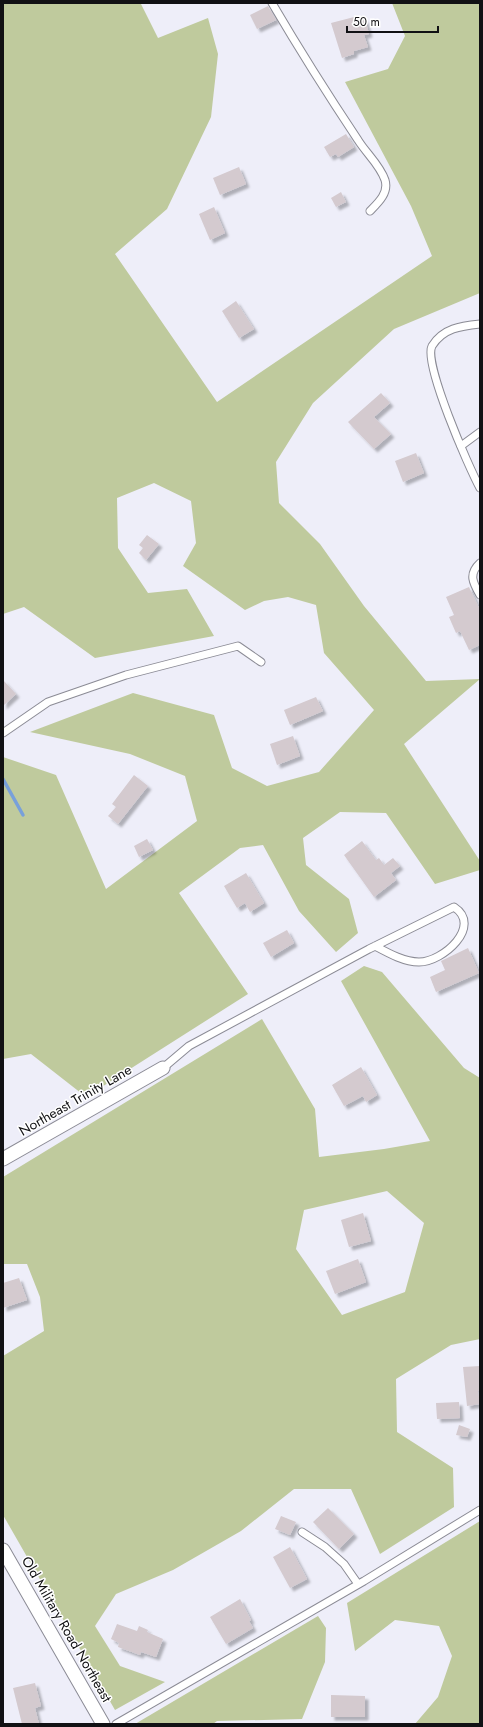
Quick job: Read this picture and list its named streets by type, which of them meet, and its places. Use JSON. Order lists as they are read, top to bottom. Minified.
{"streets":{"street":["Northeast Trinity Lane","Old Military Road Northeast"]},"scale_bar":"50 m"}
